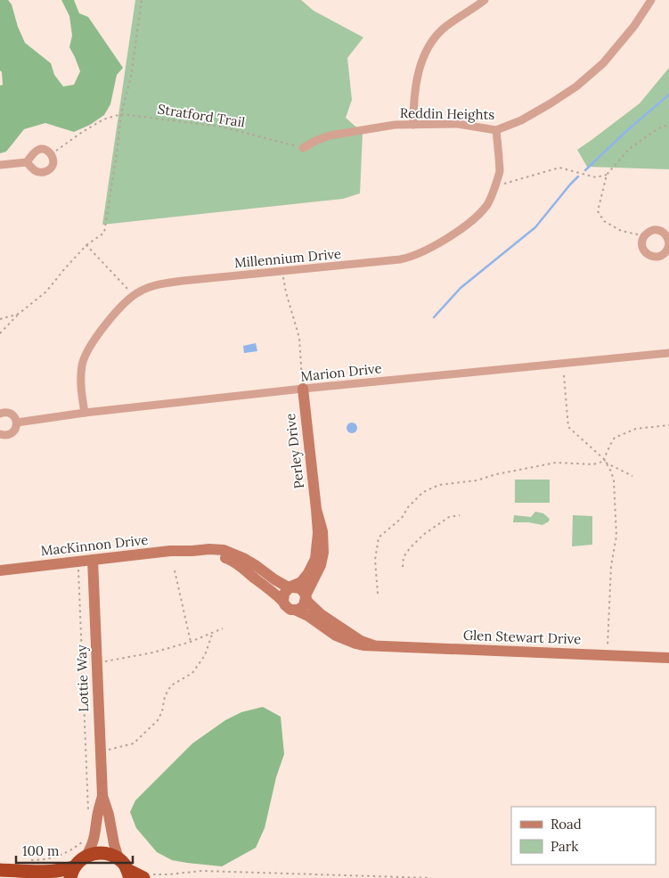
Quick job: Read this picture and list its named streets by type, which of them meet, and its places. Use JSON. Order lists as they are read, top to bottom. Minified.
{"streets":{"street":["Reddin Heights","Millennium Drive","Marion Drive","Perley Drive","MacKinnon Drive","Glen Stewart Drive","Lottie Way"],"path":["Stratford Trail"]},"crossings":[["Reddin Heights","Stratford Trail"],["Reddin Heights","Millennium Drive"],["Millennium Drive","Marion Drive"],["Marion Drive","Perley Drive"],["Perley Drive","MacKinnon Drive"],["Perley Drive","Glen Stewart Drive"],["MacKinnon Drive","Glen Stewart Drive"],["MacKinnon Drive","Lottie Way"]],"legend":["Road","Park"],"scale_bar":"100 m"}
